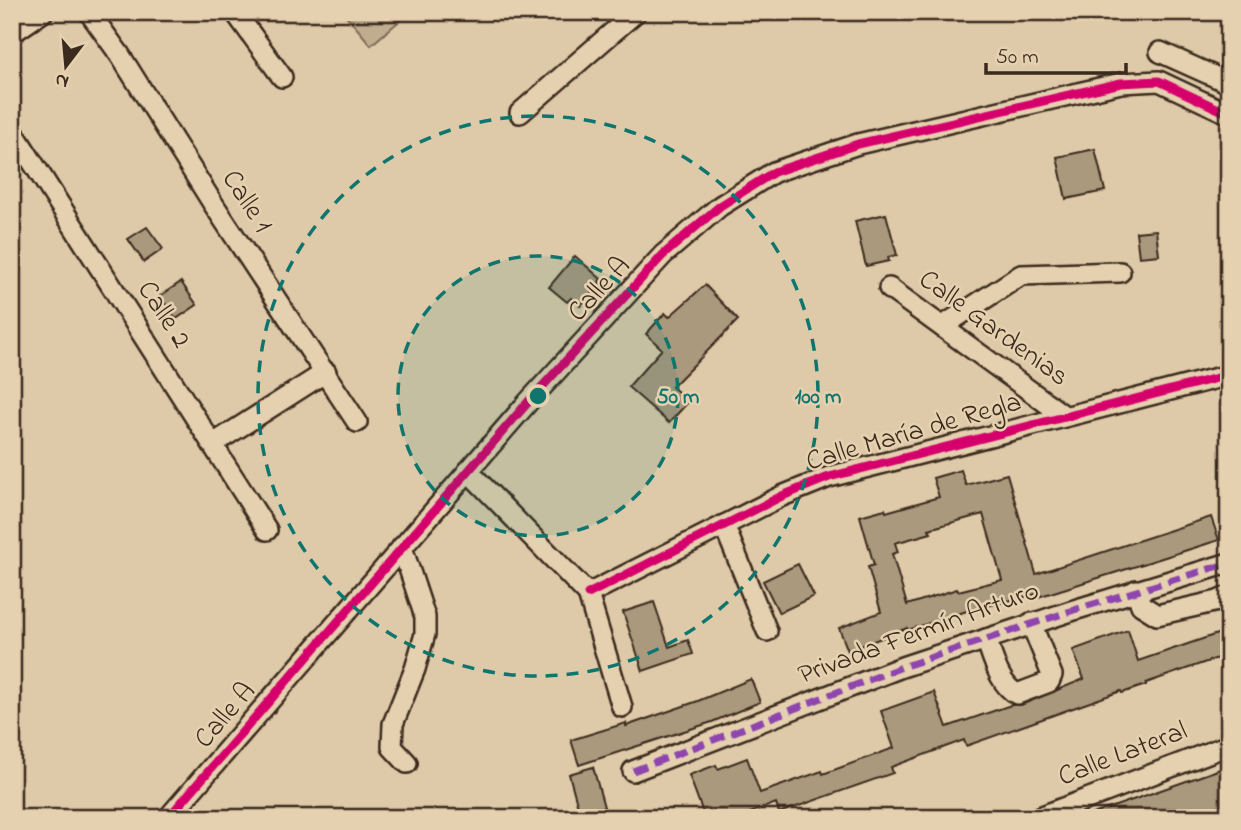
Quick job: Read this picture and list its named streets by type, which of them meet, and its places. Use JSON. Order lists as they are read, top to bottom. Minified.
{"streets":{"street":["Calle 1","Calle A","Calle 2","Calle Gardenias","Calle María de Regla","Privada Fermín Arturo","Calle Lateral"]},"crossings":[["Calle Gardenias","Calle María de Regla"]],"scale_bar":"50 m","north":"bottom","rings":["50 m","100 m"]}
